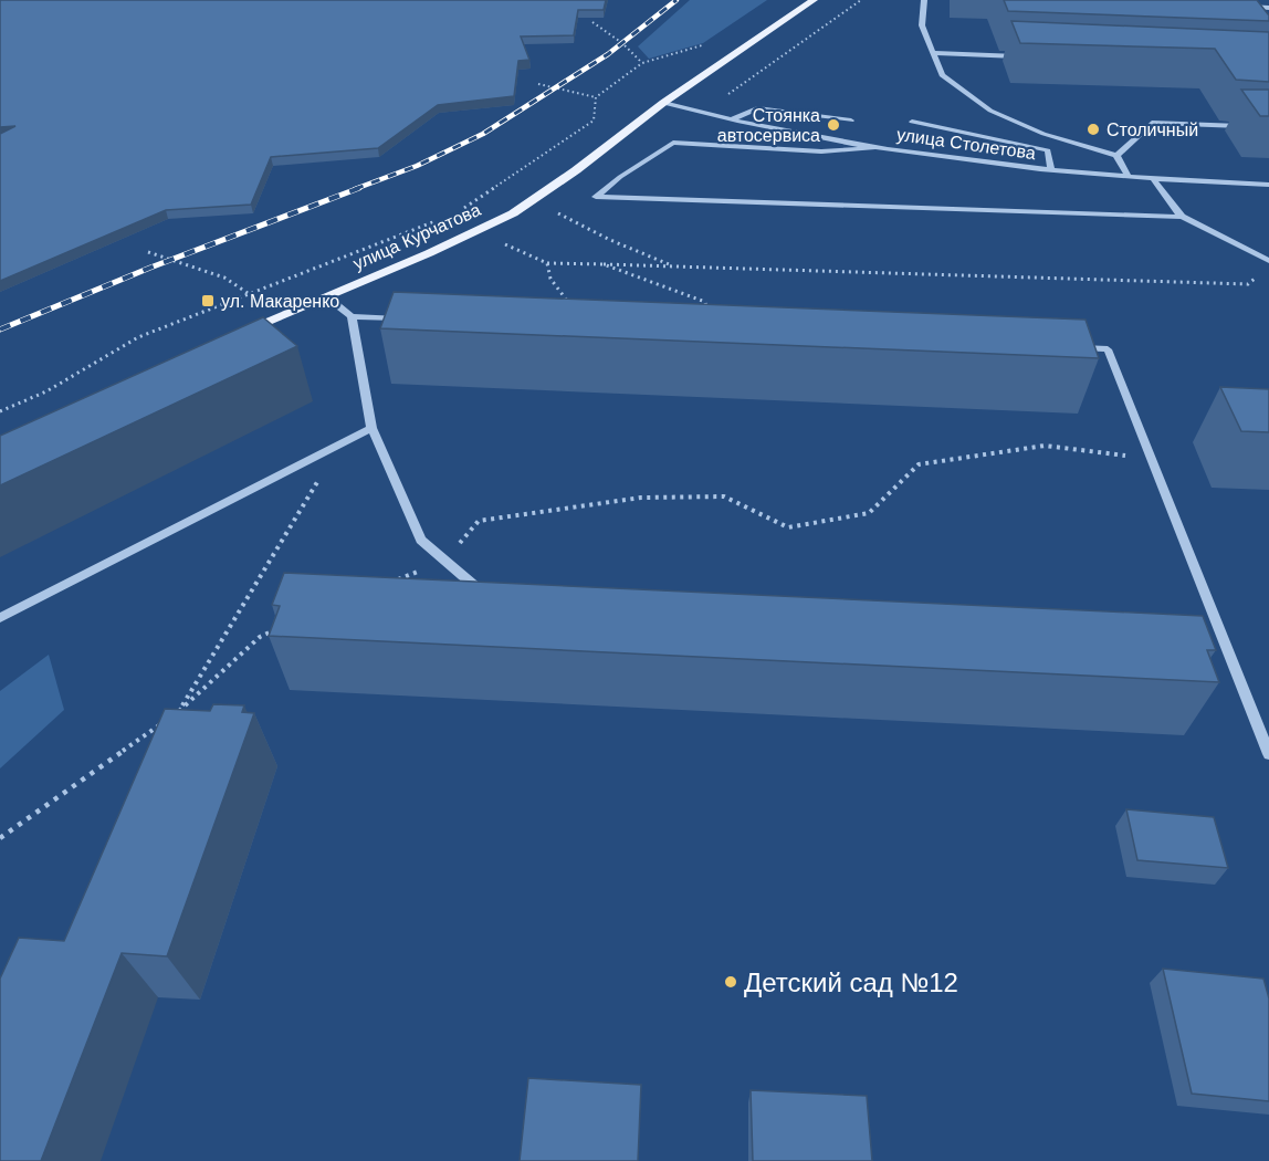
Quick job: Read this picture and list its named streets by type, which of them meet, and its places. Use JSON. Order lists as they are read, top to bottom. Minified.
{"streets":{"main road":["улица Курчатова"],"street":["улица Столетова"]},"crossings":[["улица Столетова","улица Курчатова"]],"places":{"other":["Стоянка автосервиса","Столичный","Детский сад №12"],"transit":["ул. Макаренко"]}}
